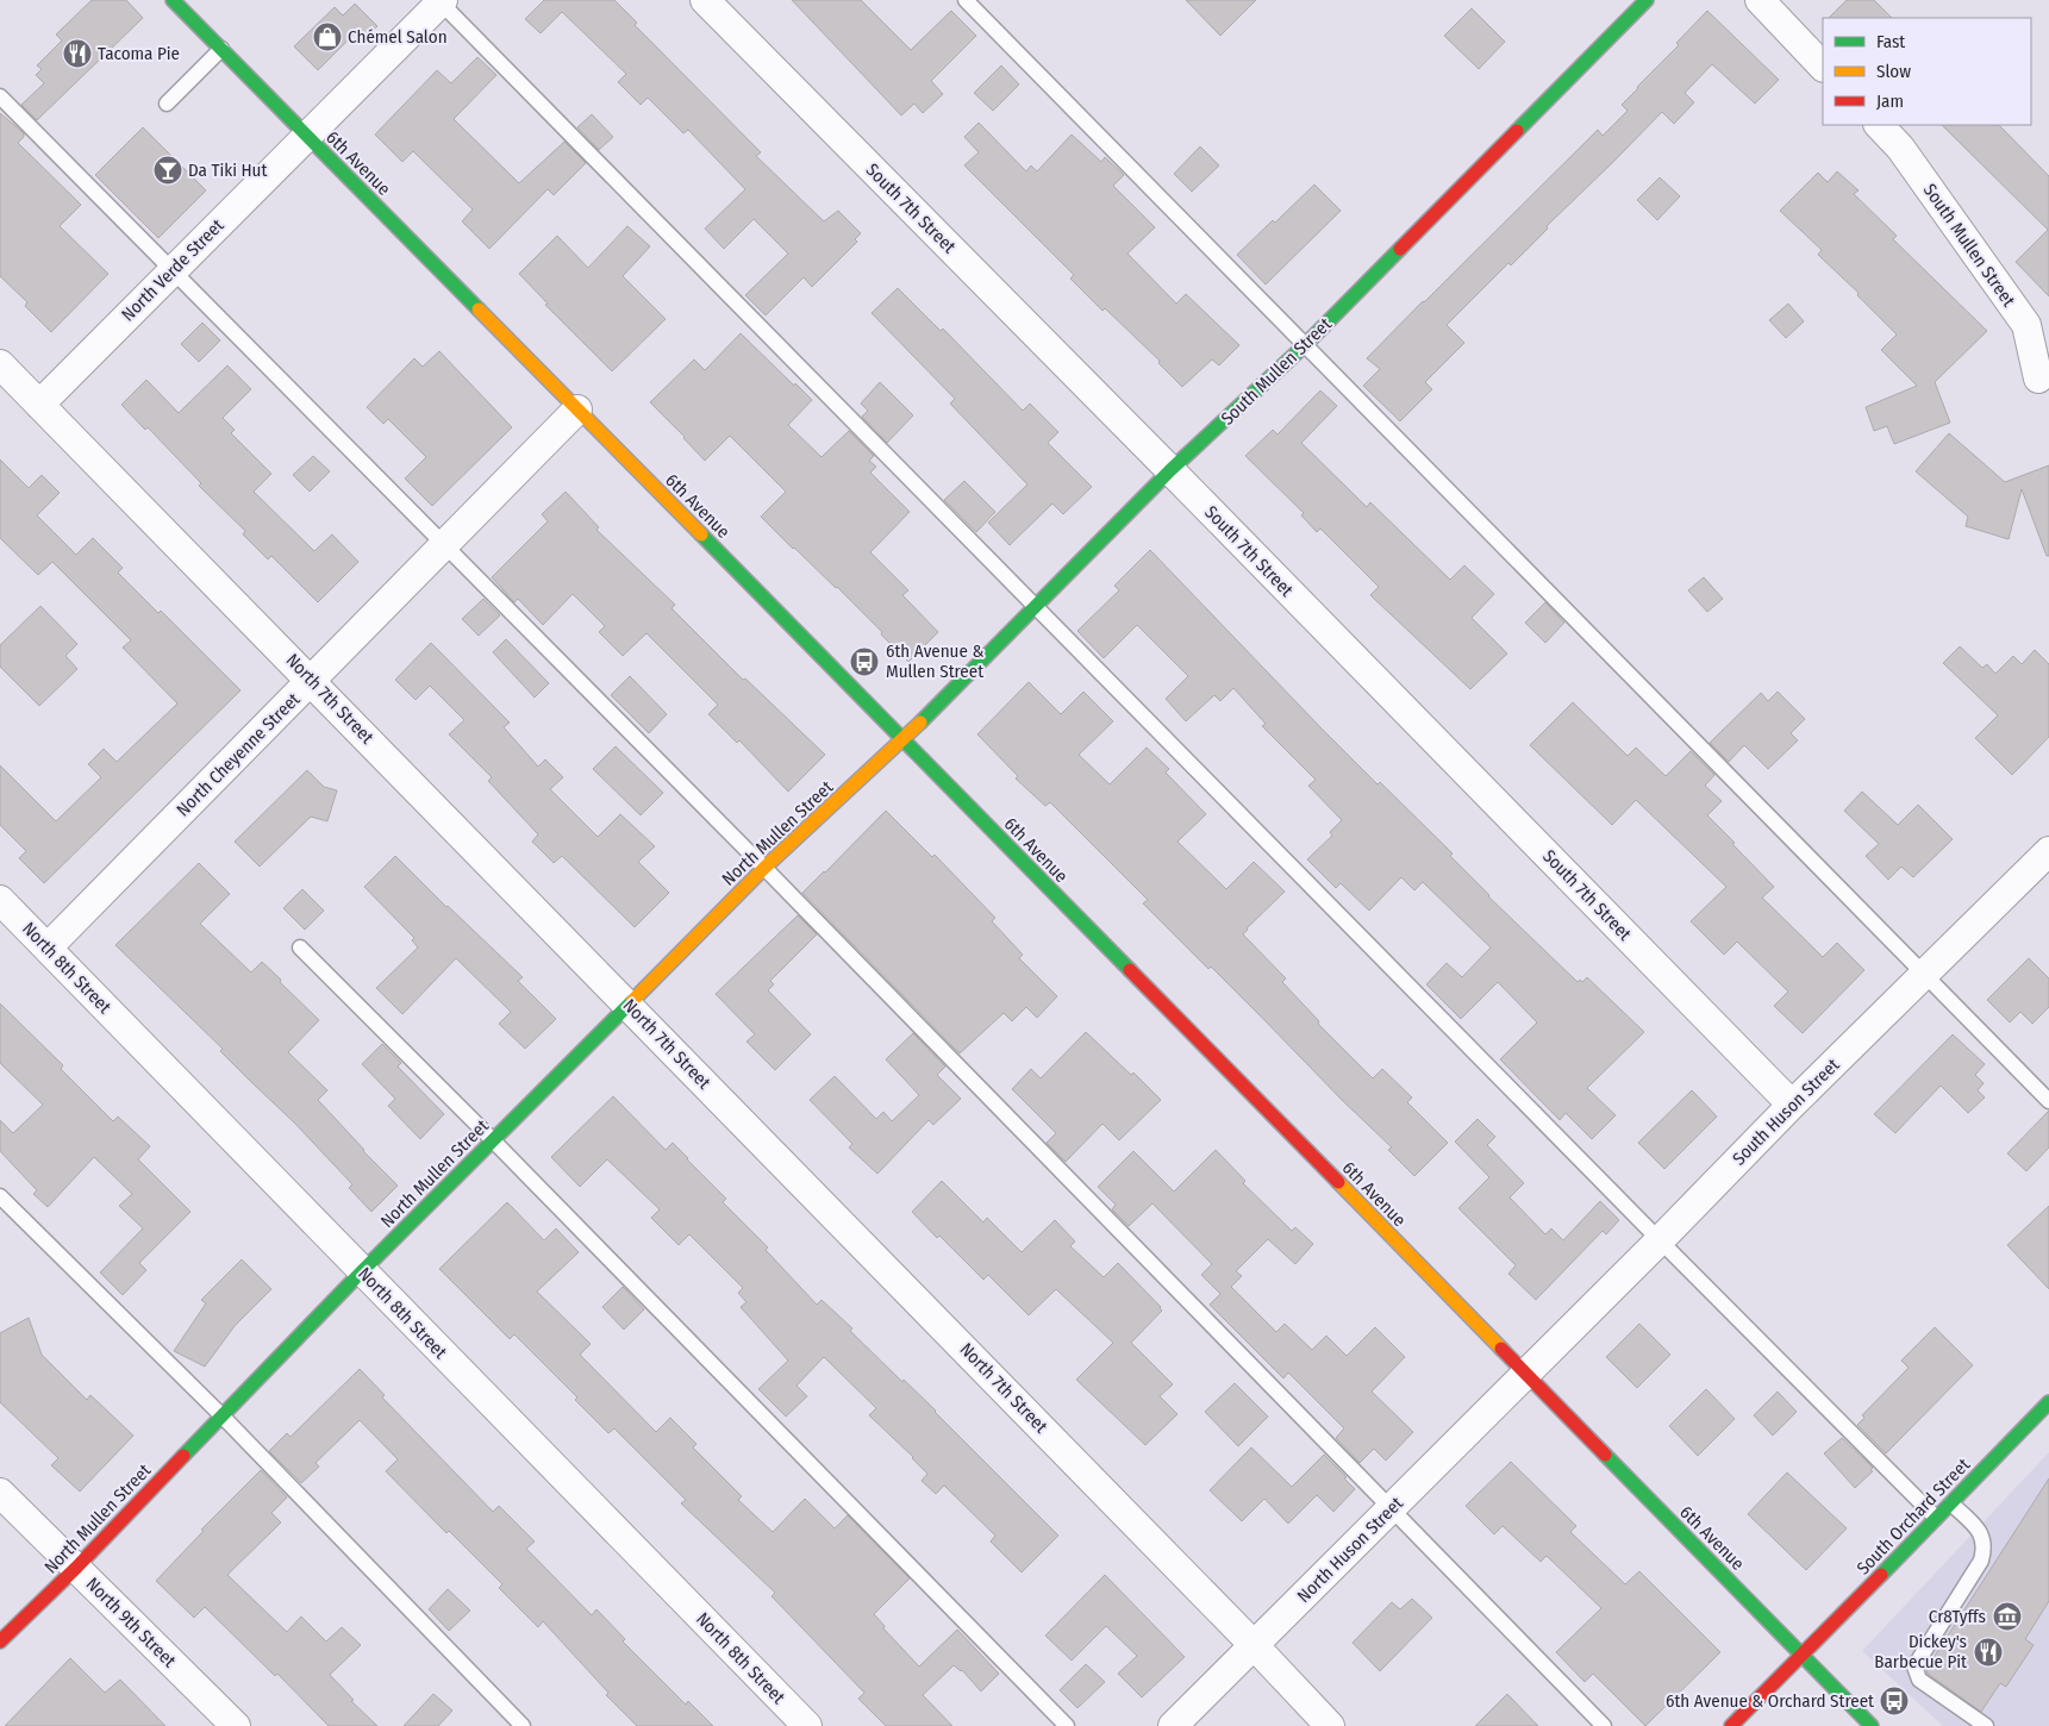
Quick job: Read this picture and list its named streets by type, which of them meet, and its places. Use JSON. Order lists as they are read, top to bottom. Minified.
{"streets":{"street":["6th Avenue","South 7th Street","South Mullen Street","North Verde Street","North 7th Street","North Cheyenne Street","North Mullen Street","North 8th Street","South Huson Street","South Orchard Street","North Huson Street","North 9th Street"]},"crossings":[["6th Avenue","South Mullen Street"],["6th Avenue","North Verde Street"],["6th Avenue","North Cheyenne Street"],["6th Avenue","North Mullen Street"],["6th Avenue","South Huson Street"],["6th Avenue","South Orchard Street"],["6th Avenue","North Huson Street"],["South 7th Street","South Mullen Street"],["South 7th Street","South Huson Street"],["South Mullen Street","North Mullen Street"],["North Verde Street","North 7th Street"],["North 7th Street","North Cheyenne Street"],["North 7th Street","North Mullen Street"],["North 7th Street","North Huson Street"],["North Cheyenne Street","North 8th Street"],["North Mullen Street","North 8th Street"],["North Mullen Street","North 9th Street"],["South Huson Street","North Huson Street"]],"places":{"shop":["Chémel Salon"],"restaurant":["Tacoma Pie","Dickey's Barbecue Pit"],"bar":["Da Tiki Hut"],"bus stop":["6th Avenue & Mullen Street","6th Avenue & Orchard Street"],"museum":["Cr8Tyffs"]},"legend":["Fast","Slow","Jam"]}
